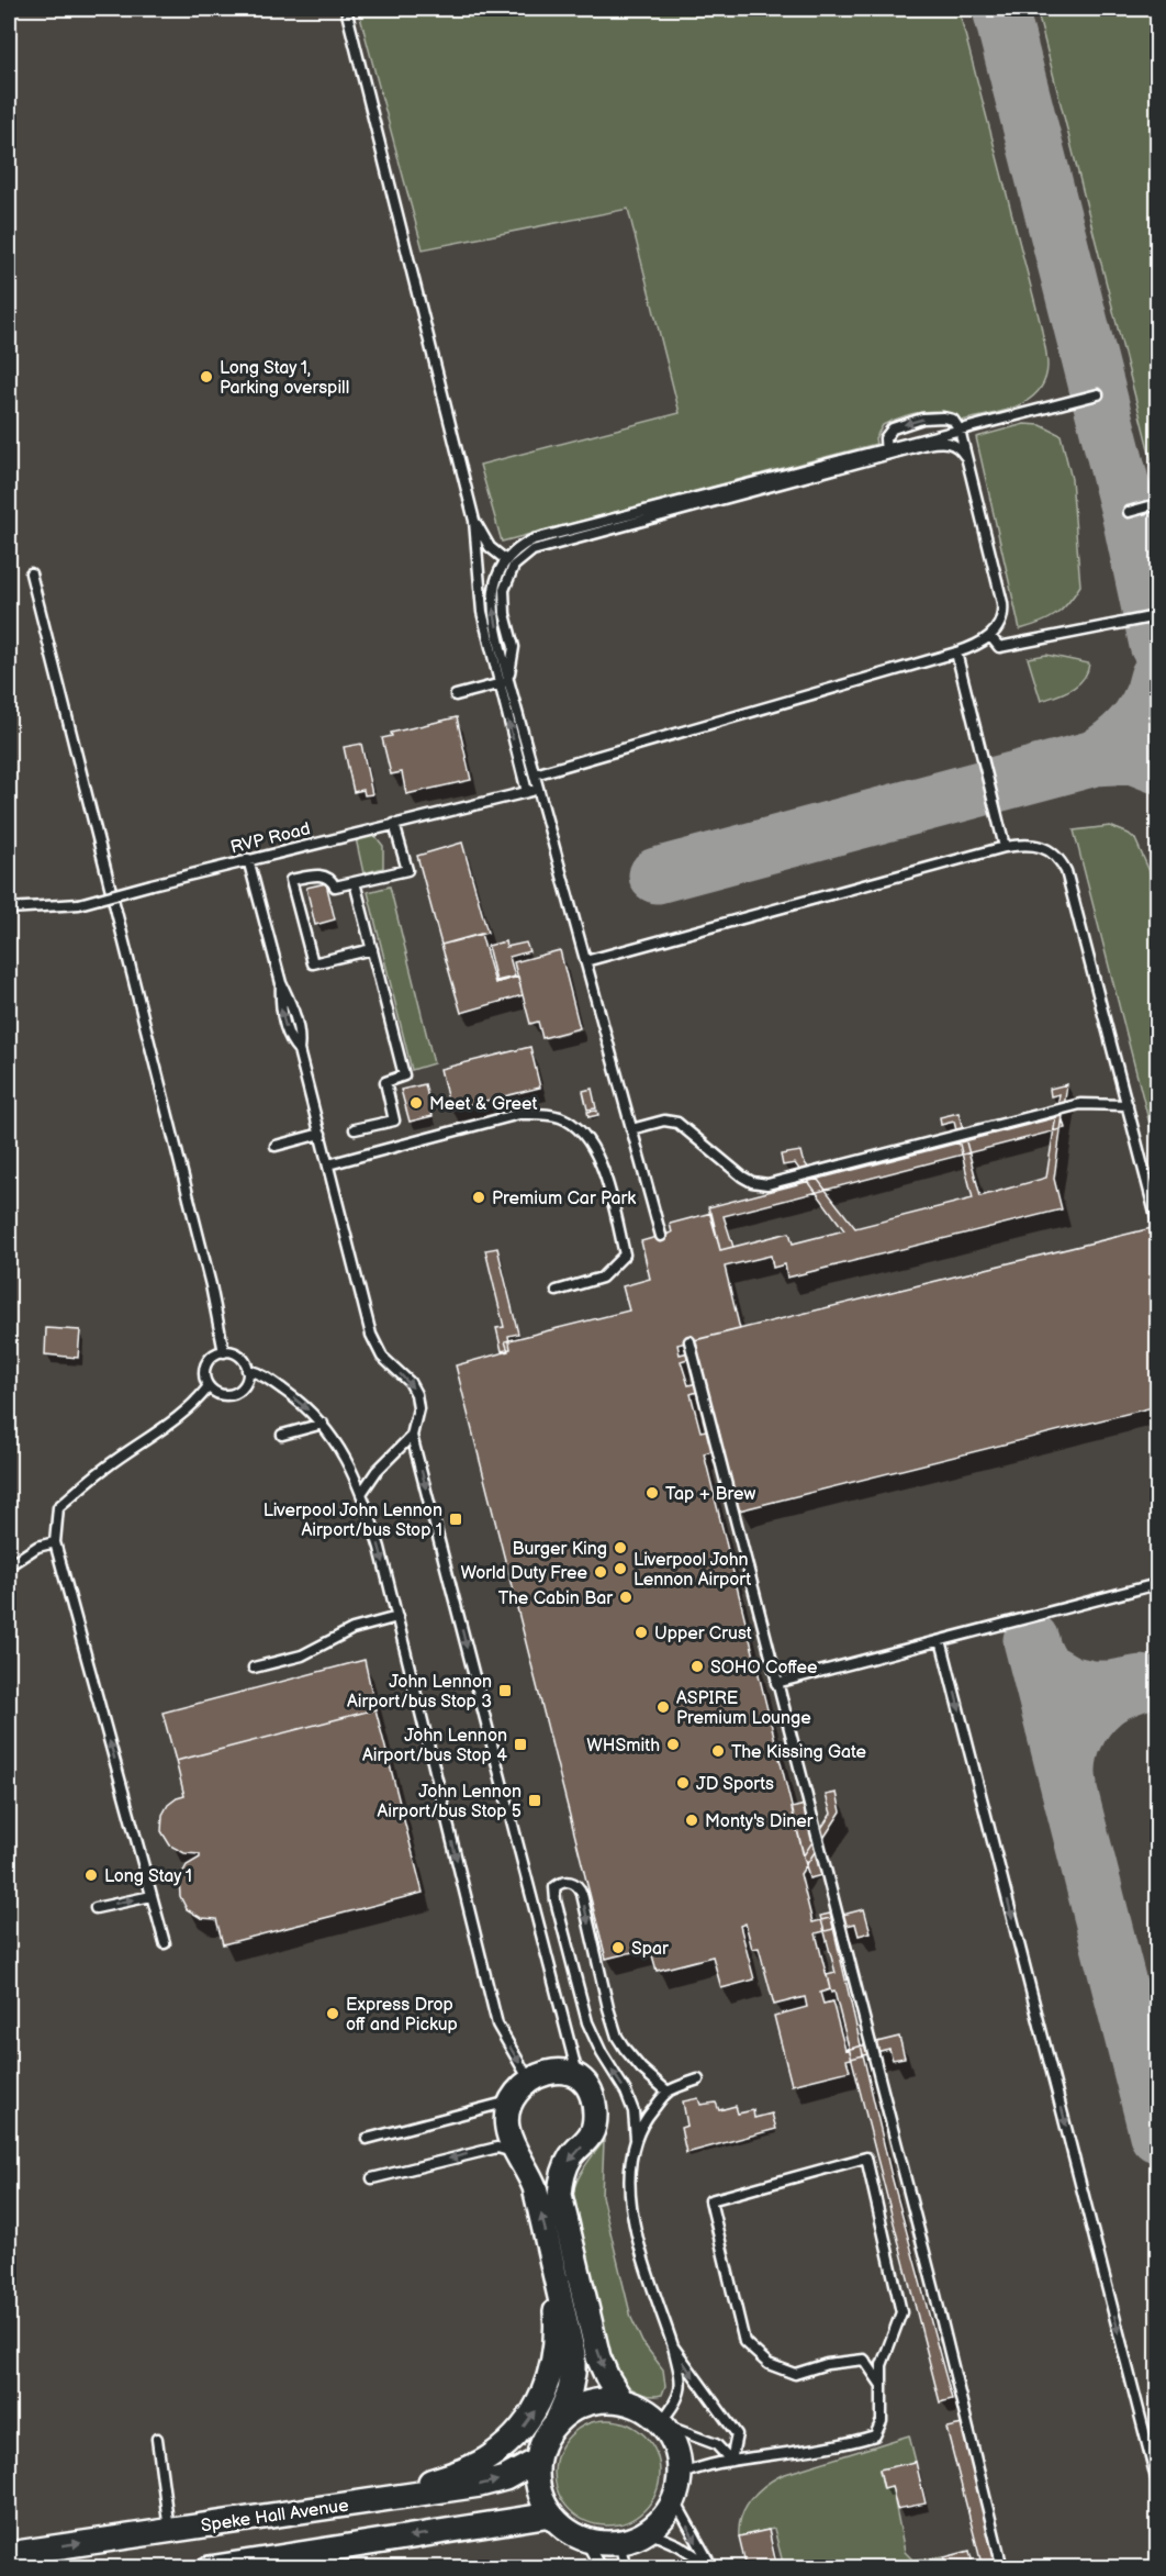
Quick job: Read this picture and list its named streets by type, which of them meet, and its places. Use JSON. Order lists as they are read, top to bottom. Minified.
{"streets":{"street":["Speke Hall Avenue"],"lane":["RVP Road"]},"places":{"other":["Long Stay 1, Parking overspill","Meet & Greet","Premium Car Park","Tap + Brew","Burger King","Liverpool John Lennon Airport","World Duty Free","The Cabin Bar","Upper Crust","SOHO Coffee","ASPIRE Premium Lounge","WHSmith","The Kissing Gate","JD Sports","Monty's Diner","Long Stay 1","Spar","Express Drop off and Pickup"],"transit":["Liverpool John Lennon Airport/bus Stop 1","John Lennon Airport/bus Stop 3","John Lennon Airport/bus Stop 4","John Lennon Airport/bus Stop 5"]}}
